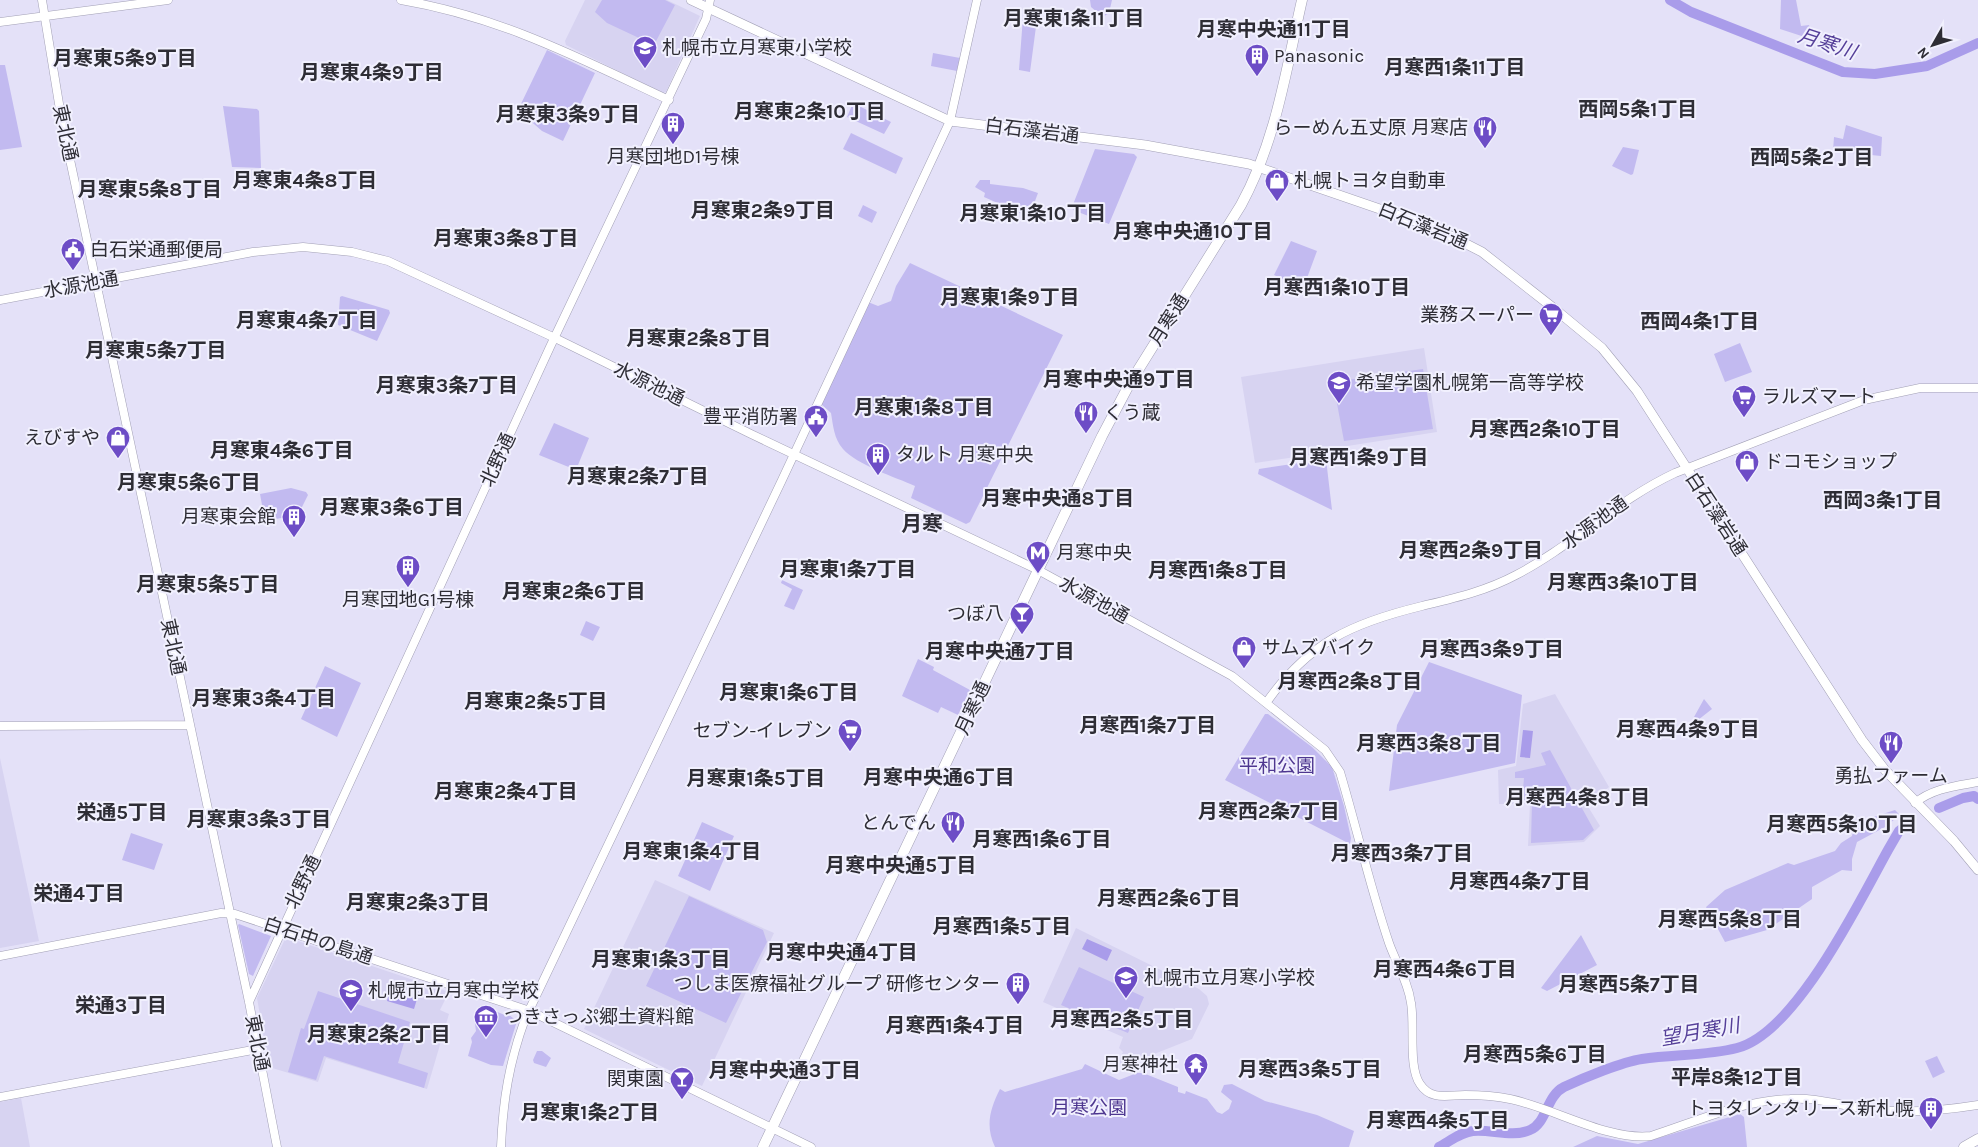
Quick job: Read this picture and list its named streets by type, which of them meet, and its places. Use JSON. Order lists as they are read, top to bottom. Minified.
{"streets":{"main road":["白石藻岩通","月寒通"],"street":["東北通","水源池通","北野通","白石中の島通"]},"crossings":[["白石藻岩通","水源池通"],["白石藻岩通","月寒通"],["白石藻岩通","北野通"],["東北通","水源池通"],["東北通","北野通"],["東北通","白石中の島通"],["水源池通","月寒通"],["水源池通","北野通"],["月寒通","白石中の島通"],["北野通","白石中の島通"]],"districts":["月寒東1条11丁目","月寒中央通11丁目","月寒東5条9丁目","月寒西1条11丁目","月寒東4条9丁目","西岡5条1丁目","月寒東2条10丁目","月寒東3条9丁目","西岡5条2丁目","月寒東4条8丁目","月寒東5条8丁目","月寒東2条9丁目","月寒東1条10丁目","月寒中央通10丁目","月寒東3条8丁目","月寒西1条10丁目","月寒東1条9丁目","月寒東4条7丁目","西岡4条1丁目","月寒東2条8丁目","月寒東5条7丁目","月寒中央通9丁目","月寒東3条7丁目","月寒東1条8丁目","月寒西2条10丁目","月寒東4条6丁目","月寒西1条9丁目","月寒東2条7丁目","月寒東5条6丁目","月寒中央通8丁目","西岡3条1丁目","月寒東3条6丁目","月寒","月寒西2条9丁目","月寒東1条7丁目","月寒西1条8丁目","月寒西3条10丁目","月寒東5条5丁目","月寒東2条6丁目","月寒西3条9丁目","月寒中央通7丁目","月寒西2条8丁目","月寒東1条6丁目","月寒東3条4丁目","月寒東2条5丁目","月寒西1条7丁目","月寒西4条9丁目","月寒西3条8丁目","月寒中央通6丁目","月寒東1条5丁目","月寒東2条4丁目","月寒西4条8丁目","月寒西2条7丁目","栄通5丁目","月寒東3条3丁目","月寒西5条10丁目","月寒西1条6丁目","月寒東1条4丁目","月寒西3条7丁目","月寒中央通5丁目","月寒西4条7丁目","栄通4丁目","月寒西2条6丁目","月寒東2条3丁目","月寒西5条8丁目","月寒西1条5丁目","月寒中央通4丁目","月寒東1条3丁目","月寒西4条6丁目","月寒西5条7丁目","栄通3丁目","月寒西2条5丁目","月寒西1条4丁目","月寒東2条2丁目","月寒西5条6丁目","月寒西3条5丁目","月寒中央通3丁目","平岸8条12丁目","月寒東1条2丁目","月寒西4条5丁目"],"water":["月寒川","望月寒川"],"parks":["平和公園","月寒公園"],"places":{"school or university":["札幌市立月寒東小学校","希望学園札幌第一高等学校","札幌市立月寒小学校","札幌市立月寒中学校"],"building":["Panasonic","月寒団地D1号棟","タルト 月寒中央","月寒東会館","月寒団地G1号棟","つしま医療福祉グループ 研修センター","トヨタレンタリース新札幌"],"restaurant":["らーめん五丈原 月寒店","くう蔵","勇払ファーム","とんでん"],"shop":["札幌トヨタ自動車","えびすや","ドコモショップ","サムズバイク"],"public building":["白石栄通郵便局","豊平消防署"],"supermarket":["業務スーパー","ラルズマート","セブン-イレブン"],"metro station":["月寒中央"],"bar":["つぼ八","関東園"],"museum":["つきさっぷ郷土資料館"],"temple":["月寒神社"]},"north":"bottom left"}
